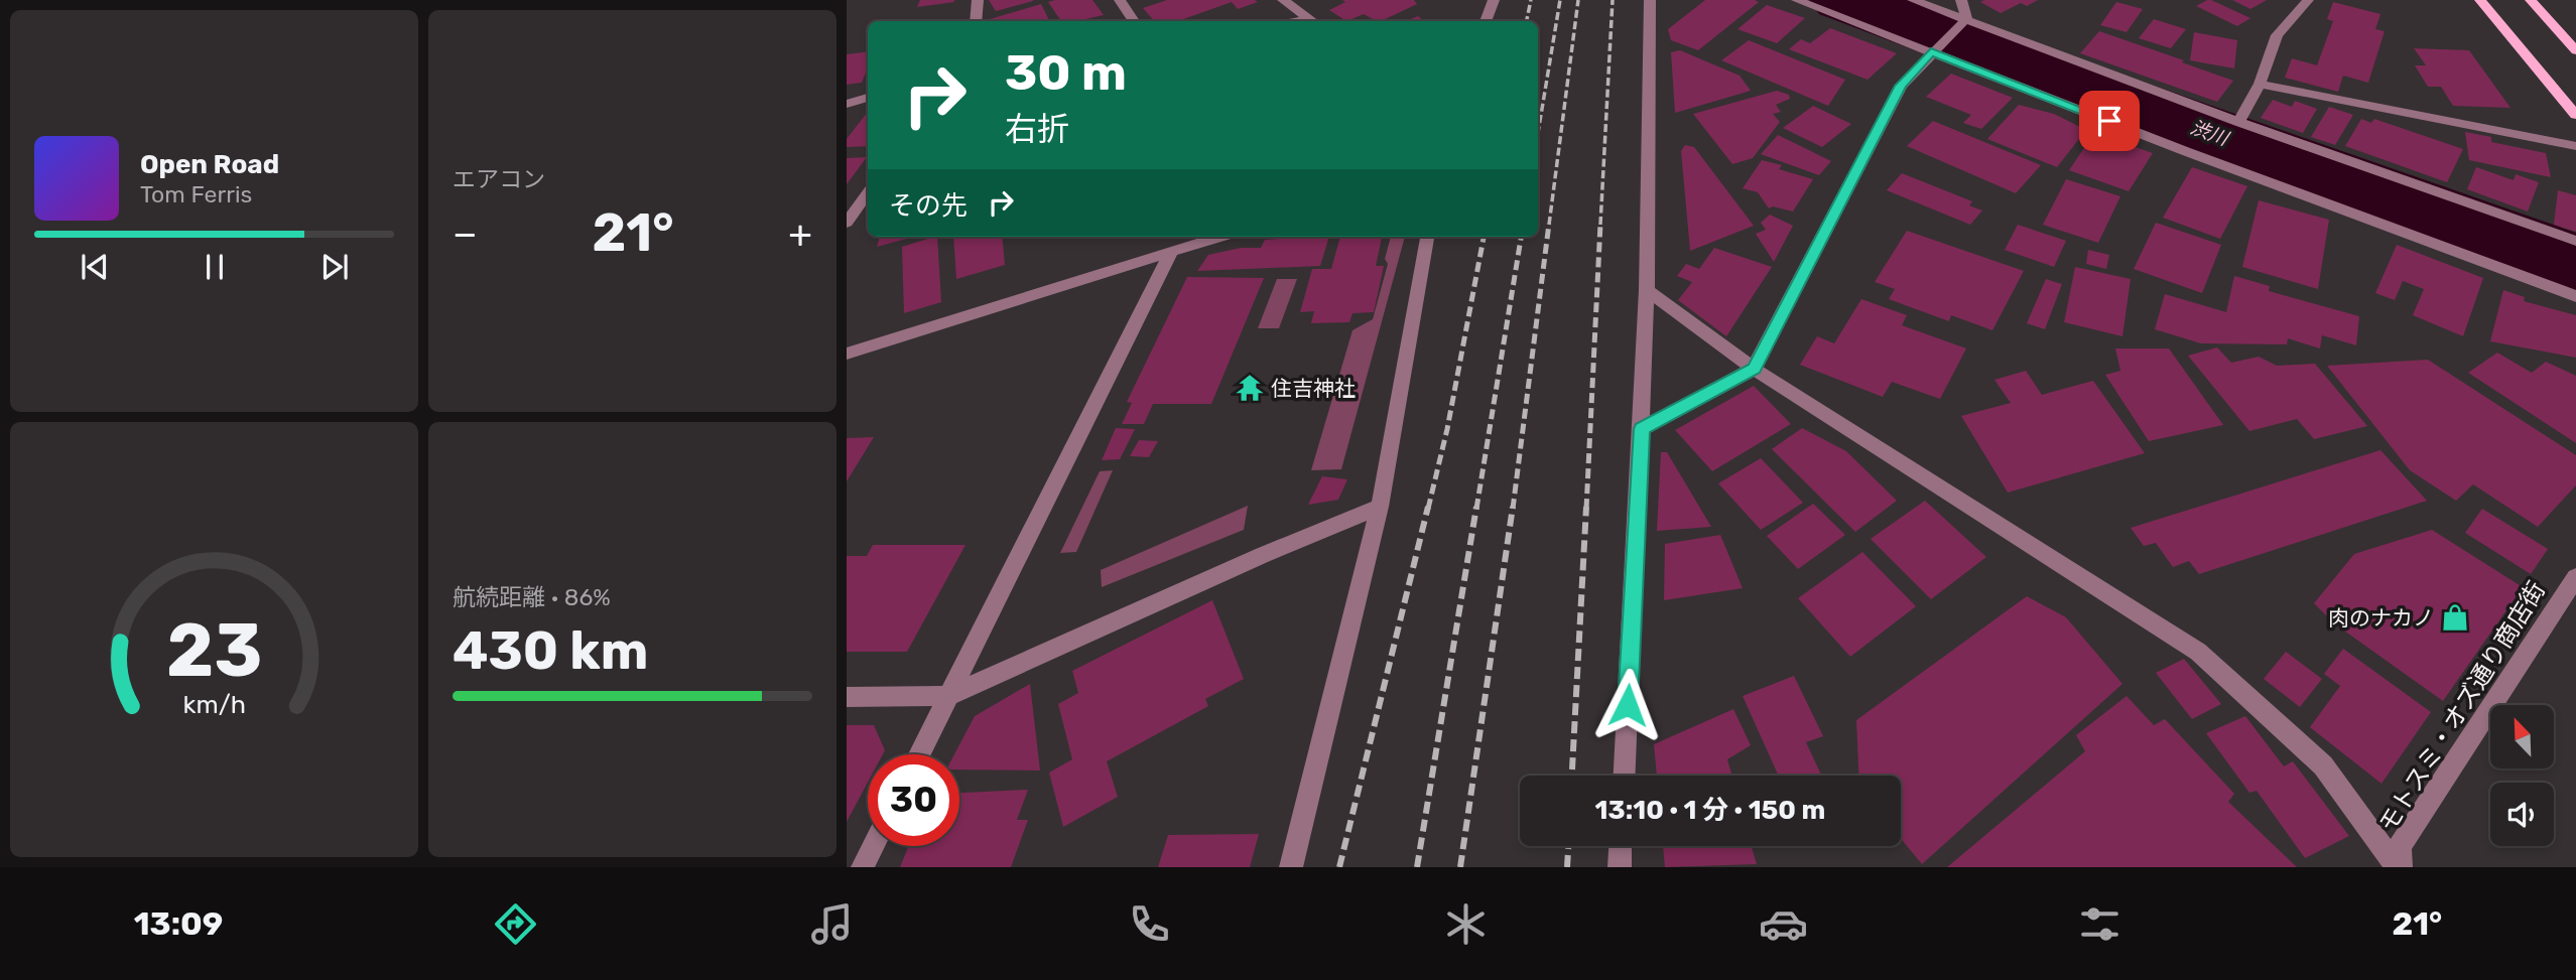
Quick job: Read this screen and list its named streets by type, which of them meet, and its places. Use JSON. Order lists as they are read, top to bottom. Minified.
{"streets":{"street":["モトスミ・オズ通り商店街"]},"water":["渋川"],"places":{"temple":["住吉神社"],"shop":["肉のナカノ"]},"north":"top left","page":{"tile":["エアコン",["航続距離 · 86%","430 km"]],"turn":["30 m","右折"],"song":["Open Road","Tom Ferris"],"then":"その先","heat":["−","21°","+"],"limit":"30","trip":"13:10 · 1 分 · 150 m","tabs":["13:09","21°"],"gauge":["23","km/h"]}}
